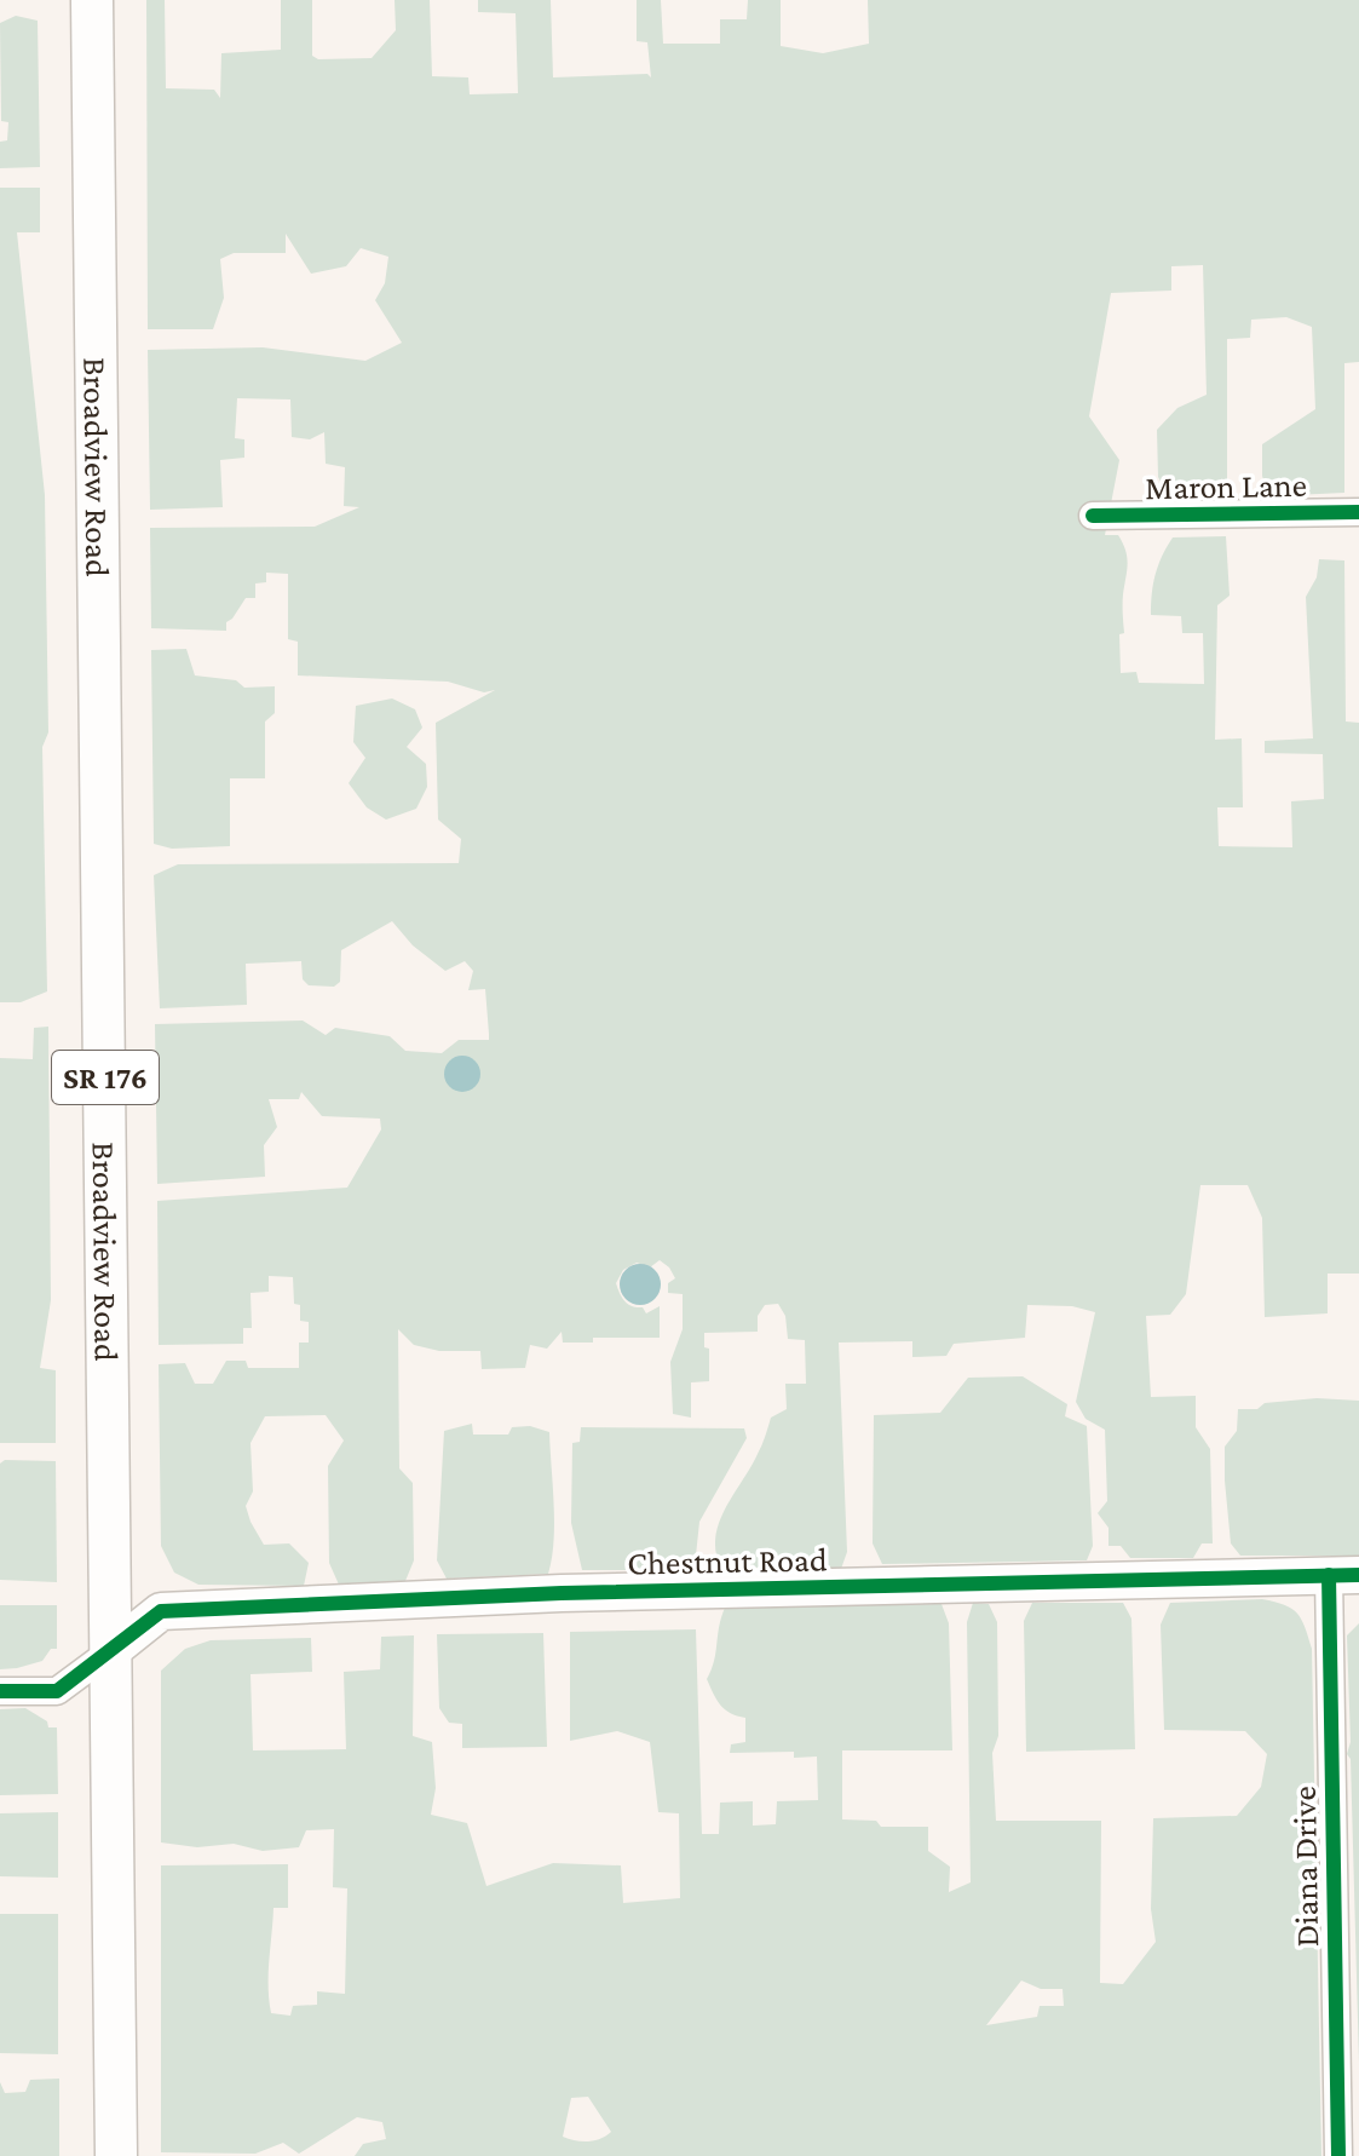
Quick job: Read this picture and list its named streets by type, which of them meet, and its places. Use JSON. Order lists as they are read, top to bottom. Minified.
{"streets":{"main road":["Broadview Road","SR 176"],"street":["Maron Lane","Chestnut Road","Diana Drive"]},"crossings":[["Broadview Road","Chestnut Road"],["Chestnut Road","Diana Drive"]]}
